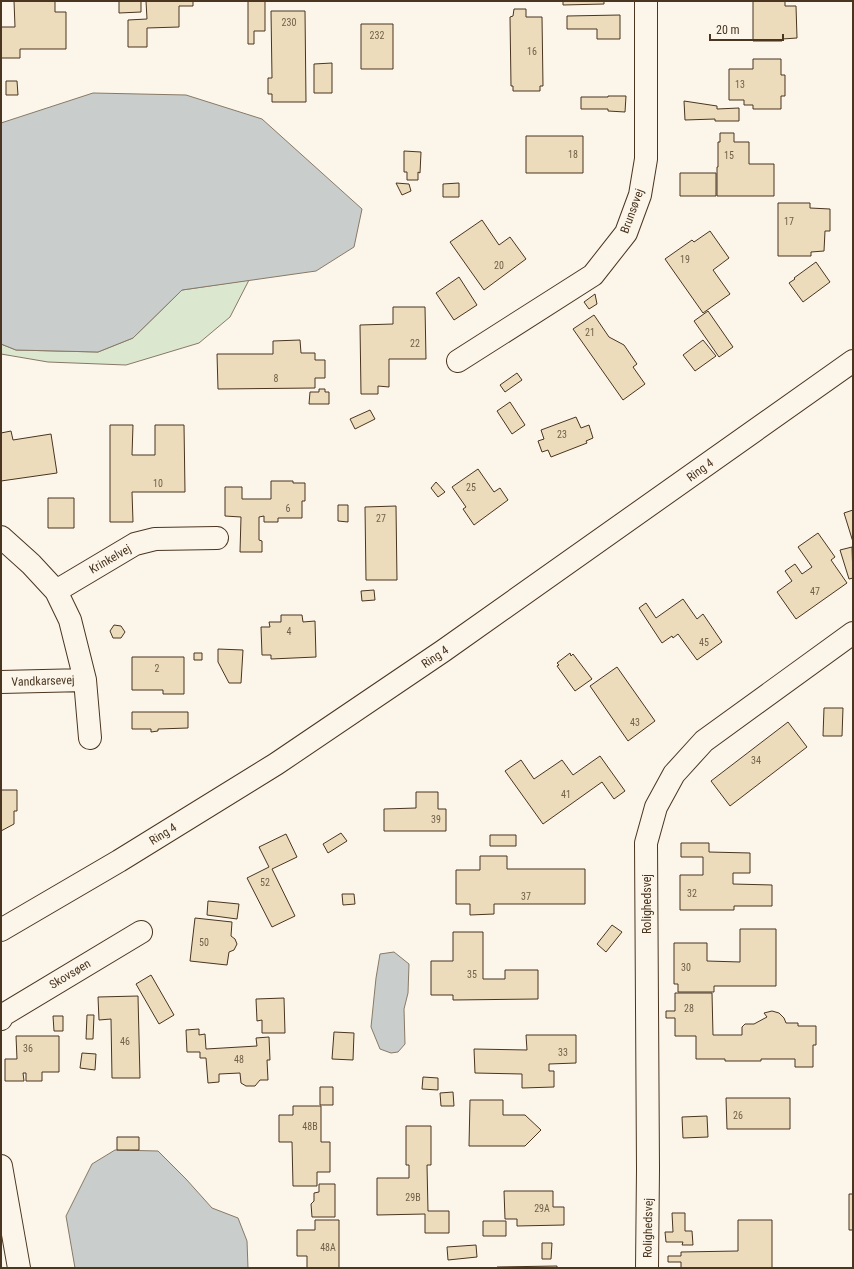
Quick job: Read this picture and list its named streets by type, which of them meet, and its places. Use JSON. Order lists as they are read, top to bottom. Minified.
{"streets":{"street":["Brunsøvej","Ring 4","Krinkelvej","Vandkarsevej","Rolighedsvej","Skovsøen"]},"house_numbers":["230","232","16","13","18","15","17","19","20","21","22","8","23","10","25","6","27","47","4","45","2","43","34","41","39","52","32","37","50","30","35","28","46","36","33","48","26","48B","29B","29A","48A"],"scale_bar":"20 m"}
